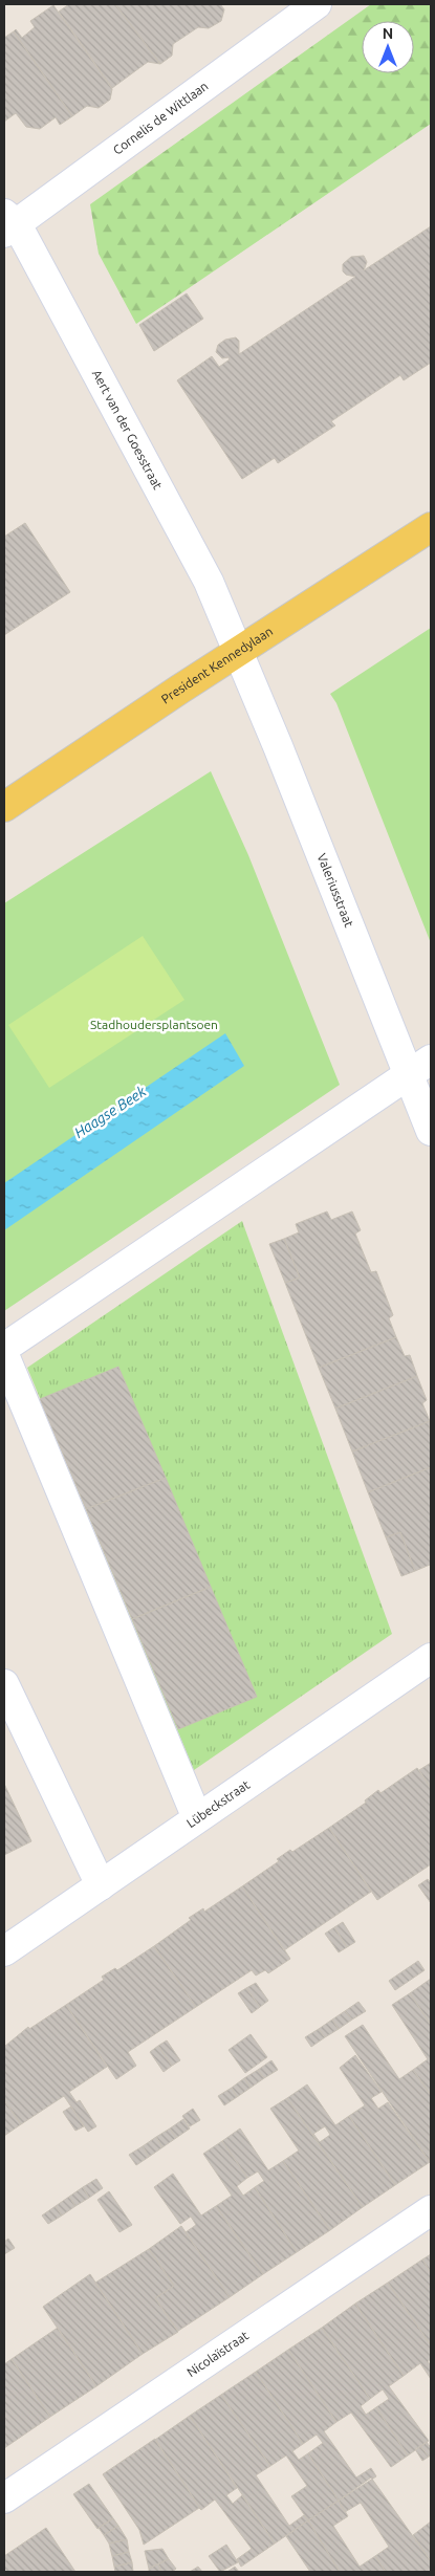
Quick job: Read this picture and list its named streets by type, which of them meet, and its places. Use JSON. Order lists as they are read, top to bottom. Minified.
{"streets":{"main road":["President Kennedylaan"],"street":["Cornelis de Wittlaan","Aert van der Goesstraat","Valeriusstraat","Lübeckstraat","Nicolaïstraat"]},"crossings":[["Cornelis de Wittlaan","Aert van der Goesstraat"],["Aert van der Goesstraat","President Kennedylaan"],["Aert van der Goesstraat","Valeriusstraat"],["President Kennedylaan","Valeriusstraat"]],"water":["Haagse Beek"],"parks":["Stadhoudersplantsoen"],"north":"top"}
